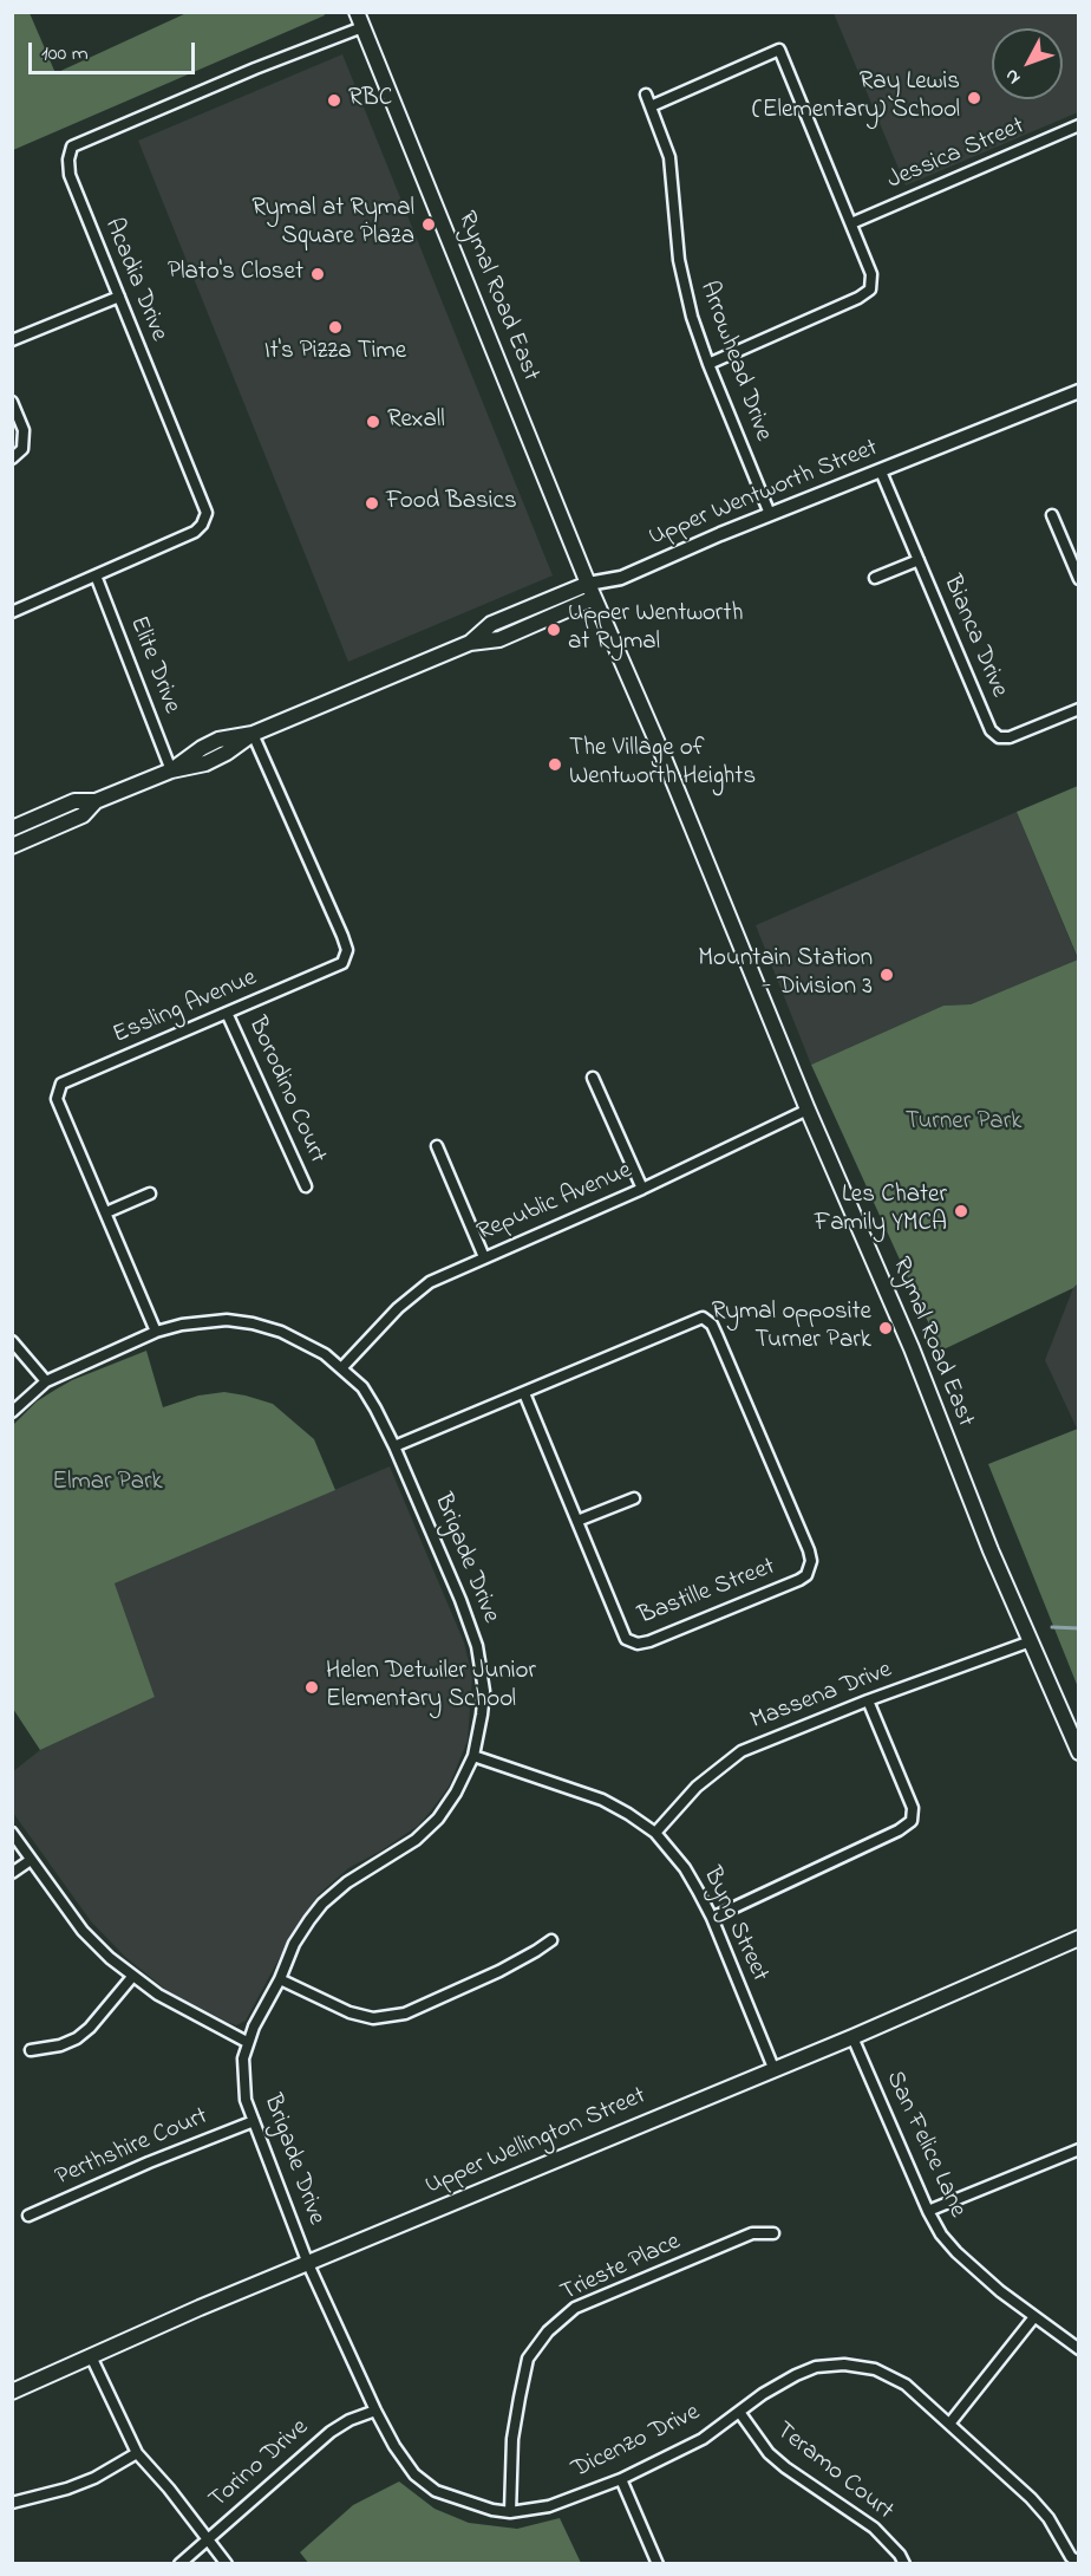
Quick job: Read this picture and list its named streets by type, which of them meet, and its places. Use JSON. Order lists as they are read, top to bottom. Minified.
{"streets":{"main road":["Rymal Road East","Upper Wentworth Street","Upper Wellington Street"],"street":["Jessica Street","Acadia Drive","Arrowhead Drive","Bianca Drive","Elite Drive","Essling Avenue","Borodino Court","Republic Avenue","Brigade Drive","Bastille Street","Massena Drive","Byng Street","San Felice Lane","Perthshire Court","Trieste Place","Dicenzo Drive","Torino Drive","Teramo Court"]},"crossings":[["Acadia Drive","Rymal Road East"],["Acadia Drive","Elite Drive"],["Rymal Road East","Upper Wentworth Street"],["Rymal Road East","Republic Avenue"],["Rymal Road East","Massena Drive"],["Arrowhead Drive","Upper Wentworth Street"],["Upper Wentworth Street","Bianca Drive"],["Upper Wentworth Street","Elite Drive"],["Upper Wentworth Street","Essling Avenue"],["Essling Avenue","Borodino Court"],["Essling Avenue","Brigade Drive"],["Republic Avenue","Brigade Drive"],["Brigade Drive","Bastille Street"],["Brigade Drive","Byng Street"],["Brigade Drive","Upper Wellington Street"],["Brigade Drive","Perthshire Court"],["Brigade Drive","Dicenzo Drive"],["Massena Drive","Byng Street"],["Byng Street","Upper Wellington Street"],["Upper Wellington Street","San Felice Lane"],["Upper Wellington Street","Dicenzo Drive"],["Trieste Place","Dicenzo Drive"],["Dicenzo Drive","Torino Drive"],["Dicenzo Drive","Teramo Court"]],"parks":["Turner Park","Elmar Park"],"places":["Ray Lewis (Elementary) School","RBC","Rymal at Rymal Square Plaza","Plato's Closet","It's Pizza Time","Rexall","Food Basics","Upper Wentworth at Rymal","The Village of Wentworth Heights","Mountain Station - Division 3","Les Chater Family YMCA","Rymal opposite Turner Park","Helen Detwiler Junior Elementary School"],"scale_bar":"100 m","north":"bottom left"}
